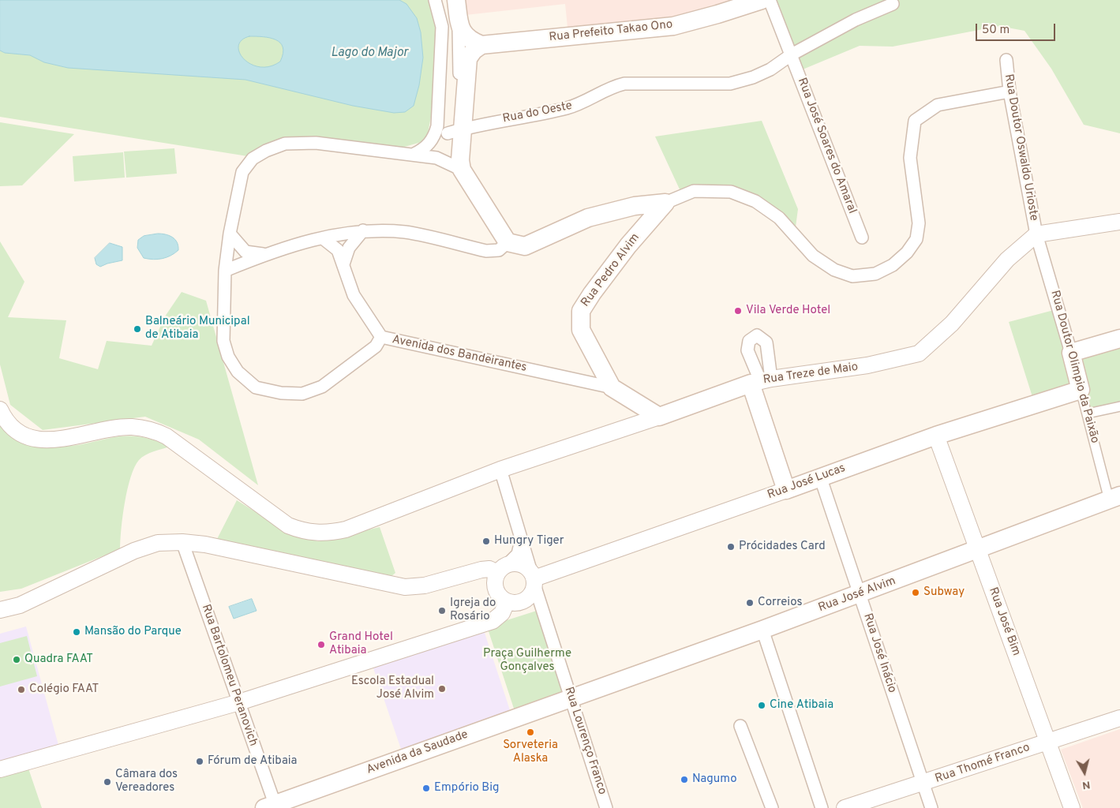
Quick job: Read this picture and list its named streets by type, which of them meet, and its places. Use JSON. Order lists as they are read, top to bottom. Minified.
{"streets":{"main road":["Rua Prefeito Takao Ono","Rua Pedro Alvim","Avenida dos Bandeirantes","Rua Doutor Olimpio da Paixão","Rua Treze de Maio","Rua José Lucas","Rua José Alvim","Avenida da Saudade"],"street":["Rua do Oeste","Rua José Soares do Amaral","Rua Doutor Oswaldo Urioste","Rua José Bim","Rua José Inácio","Rua Bartolomeu Peranovich","Rua Lourenço Franco","Rua Thomé Franco"]},"crossings":[["Rua do Oeste","Rua José Soares do Amaral"],["Rua Doutor Oswaldo Urioste","Rua Doutor Olimpio da Paixão"],["Rua Doutor Oswaldo Urioste","Rua Treze de Maio"],["Rua Pedro Alvim","Avenida dos Bandeirantes"],["Avenida dos Bandeirantes","Rua Treze de Maio"],["Rua Doutor Olimpio da Paixão","Rua Treze de Maio"],["Rua Doutor Olimpio da Paixão","Rua José Lucas"],["Rua Doutor Olimpio da Paixão","Rua José Alvim"],["Rua Treze de Maio","Rua Lourenço Franco"],["Rua José Lucas","Rua José Bim"],["Rua José Lucas","Rua José Inácio"],["Rua José Lucas","Rua Lourenço Franco"],["Rua José Alvim","Rua José Bim"],["Rua José Alvim","Rua José Inácio"],["Rua José Alvim","Rua Lourenço Franco"],["Rua José Alvim","Avenida da Saudade"],["Rua José Bim","Rua Thomé Franco"],["Rua José Inácio","Rua Thomé Franco"],["Rua Bartolomeu Peranovich","Avenida da Saudade"],["Rua Lourenço Franco","Avenida da Saudade"]],"water":["Lago do Major"],"parks":["Praça Guilherme Gonçalves"],"places":["Vila Verde Hotel","Balneário Municipal de Atibaia","Hungry Tiger","Prócidades Card","Subway","Correios","Igreja do Rosário","Mansão do Parque","Grand Hotel Atibaia","Quadra FAAT","Escola Estadual José Alvim","Colégio FAAT","Cine Atibaia","Sorveteria Alaska","Fórum de Atibaia","Nagumo","Câmara dos Vereadores","Empório Big"],"scale_bar":"50 m","north":"bottom"}
